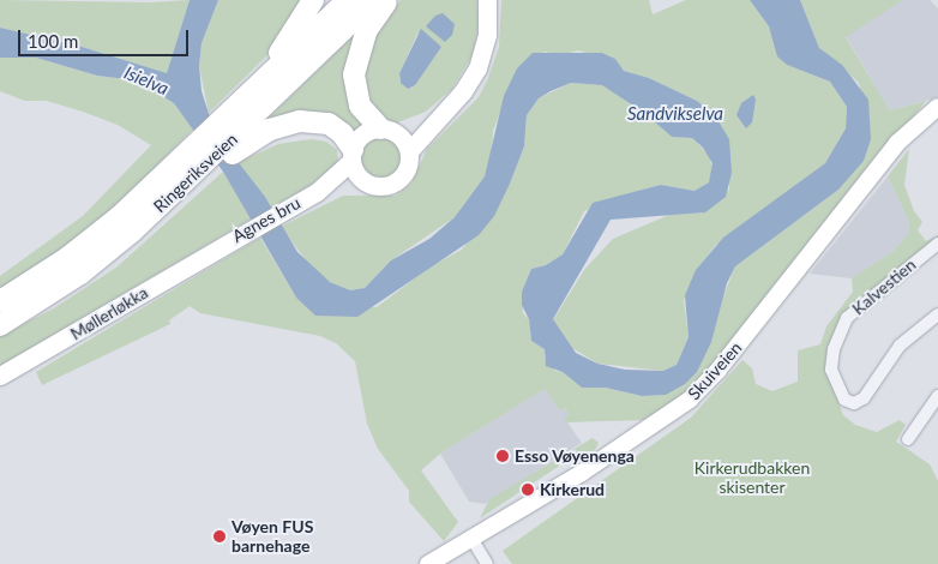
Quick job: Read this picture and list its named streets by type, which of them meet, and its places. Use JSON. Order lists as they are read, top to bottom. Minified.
{"streets":{"highway":["Ringeriksveien"],"main road":["Agnes bru","Møllerløkka","Skuiveien"],"street":["Kalvestien"]},"crossings":[["Agnes bru","Møllerløkka"]],"water":["Isielva","Sandvikselva"],"parks":["Kirkerudbakken skisenter"],"places":["Esso Vøyenenga","Kirkerud","Vøyen FUS barnehage"],"scale_bar":"100 m"}
